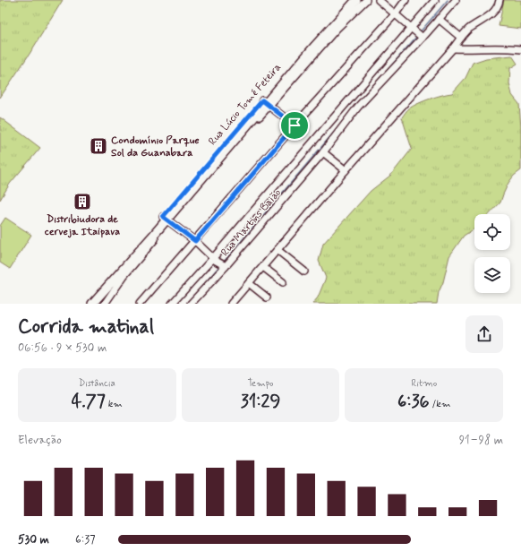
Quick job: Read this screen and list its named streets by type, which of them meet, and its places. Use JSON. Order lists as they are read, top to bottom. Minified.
{"streets":{"main road":["Rua Lúcio Tomé Feteira"],"street":["Rua Martins Baião"]},"places":{"building":["Condomínio Parque Sol da Guanabara","Distribiudora de cerveja Itaipava"]},"page":{"heading":["Corrida matinal","06:56 · 9 × 530 m"],"stats":[["Distância","4.77 km"],["Tempo","31:29"],["Ritmo","6:36 /km"]],"chart":["Elevação","91–98 m"],"list":[{"name":"530 m","note":"6:37"}]}}
